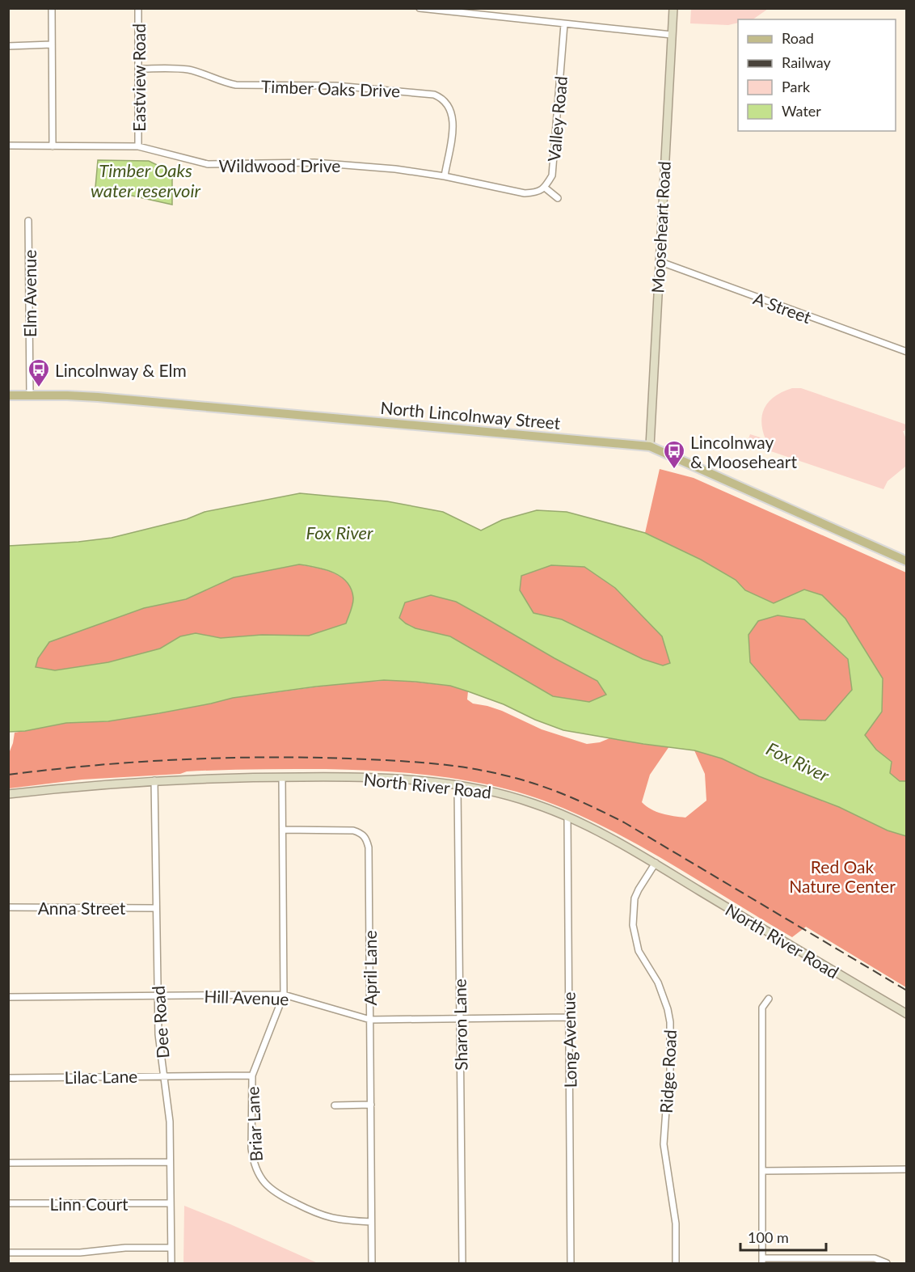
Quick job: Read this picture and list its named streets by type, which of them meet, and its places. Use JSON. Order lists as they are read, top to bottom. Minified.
{"streets":{"main road":["Mooseheart Road","North Lincolnway Street","North River Road"],"street":["Eastview Road","Timber Oaks Drive","Valley Road","Wildwood Drive","Elm Avenue","A Street","Anna Street","April Lane","Hill Avenue","Dee Road","Sharon Lane","Long Avenue","Ridge Road","Lilac Lane","Briar Lane","Linn Court"]},"crossings":[["Eastview Road","Timber Oaks Drive"],["Eastview Road","Wildwood Drive"],["Timber Oaks Drive","Wildwood Drive"],["Valley Road","Wildwood Drive"],["Mooseheart Road","A Street"],["Mooseheart Road","North Lincolnway Street"],["Elm Avenue","North Lincolnway Street"],["North River Road","Dee Road"],["North River Road","Sharon Lane"],["North River Road","Long Avenue"],["North River Road","Ridge Road"],["North River Road","Briar Lane"],["Anna Street","Dee Road"],["April Lane","Hill Avenue"],["April Lane","Briar Lane"],["Hill Avenue","Dee Road"],["Hill Avenue","Sharon Lane"],["Hill Avenue","Long Avenue"],["Hill Avenue","Briar Lane"],["Dee Road","Lilac Lane"],["Dee Road","Linn Court"],["Lilac Lane","Briar Lane"]],"water":["Timber Oaks water reservoir","Fox River"],"parks":["Red Oak Nature Center"],"places":{"bus stop":["Lincolnway & Elm","Lincolnway & Mooseheart"]},"legend":["Road","Railway","Park","Water"],"scale_bar":"100 m"}
